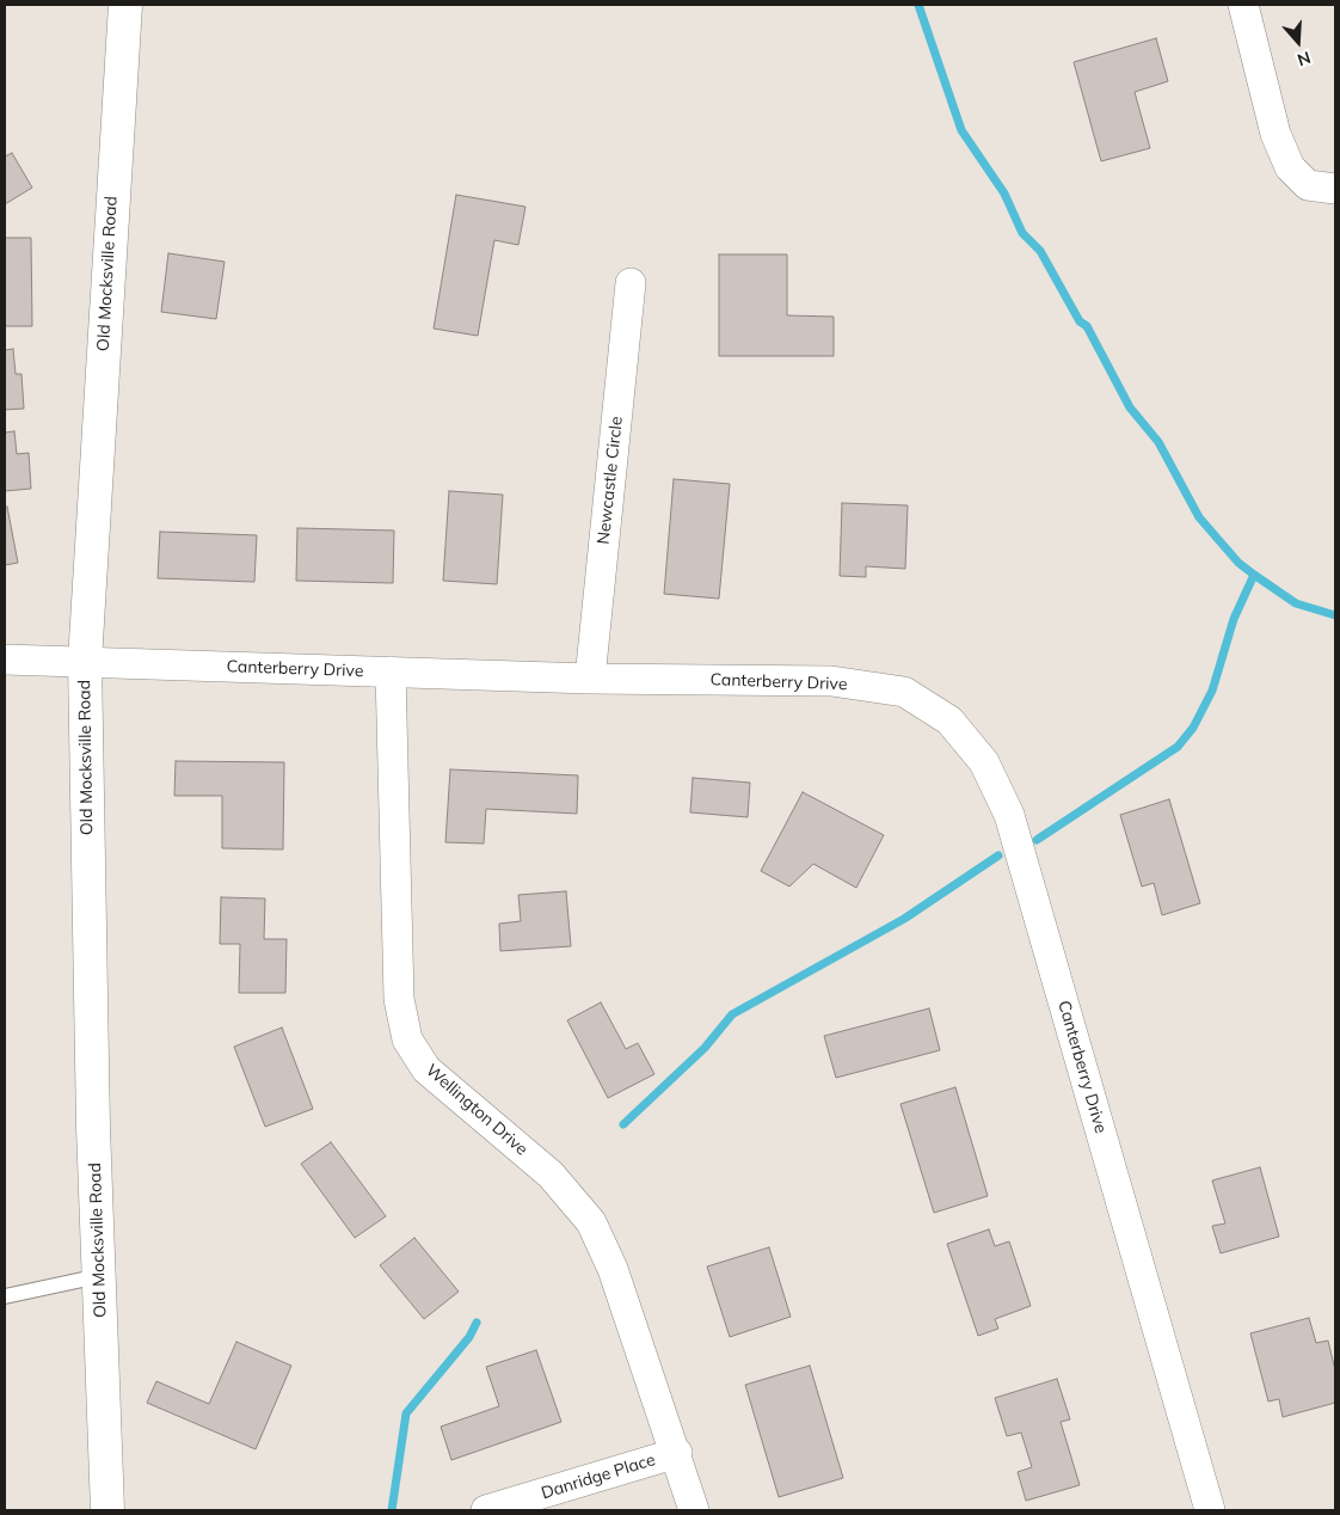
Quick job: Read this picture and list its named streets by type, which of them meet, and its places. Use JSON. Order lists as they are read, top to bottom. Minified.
{"streets":{"street":["Old Mocksville Road","Newcastle Circle","Canterberry Drive","Wellington Drive","Danridge Place"]},"crossings":[["Old Mocksville Road","Canterberry Drive"],["Newcastle Circle","Canterberry Drive"],["Canterberry Drive","Wellington Drive"],["Wellington Drive","Danridge Place"]],"north":"bottom"}
